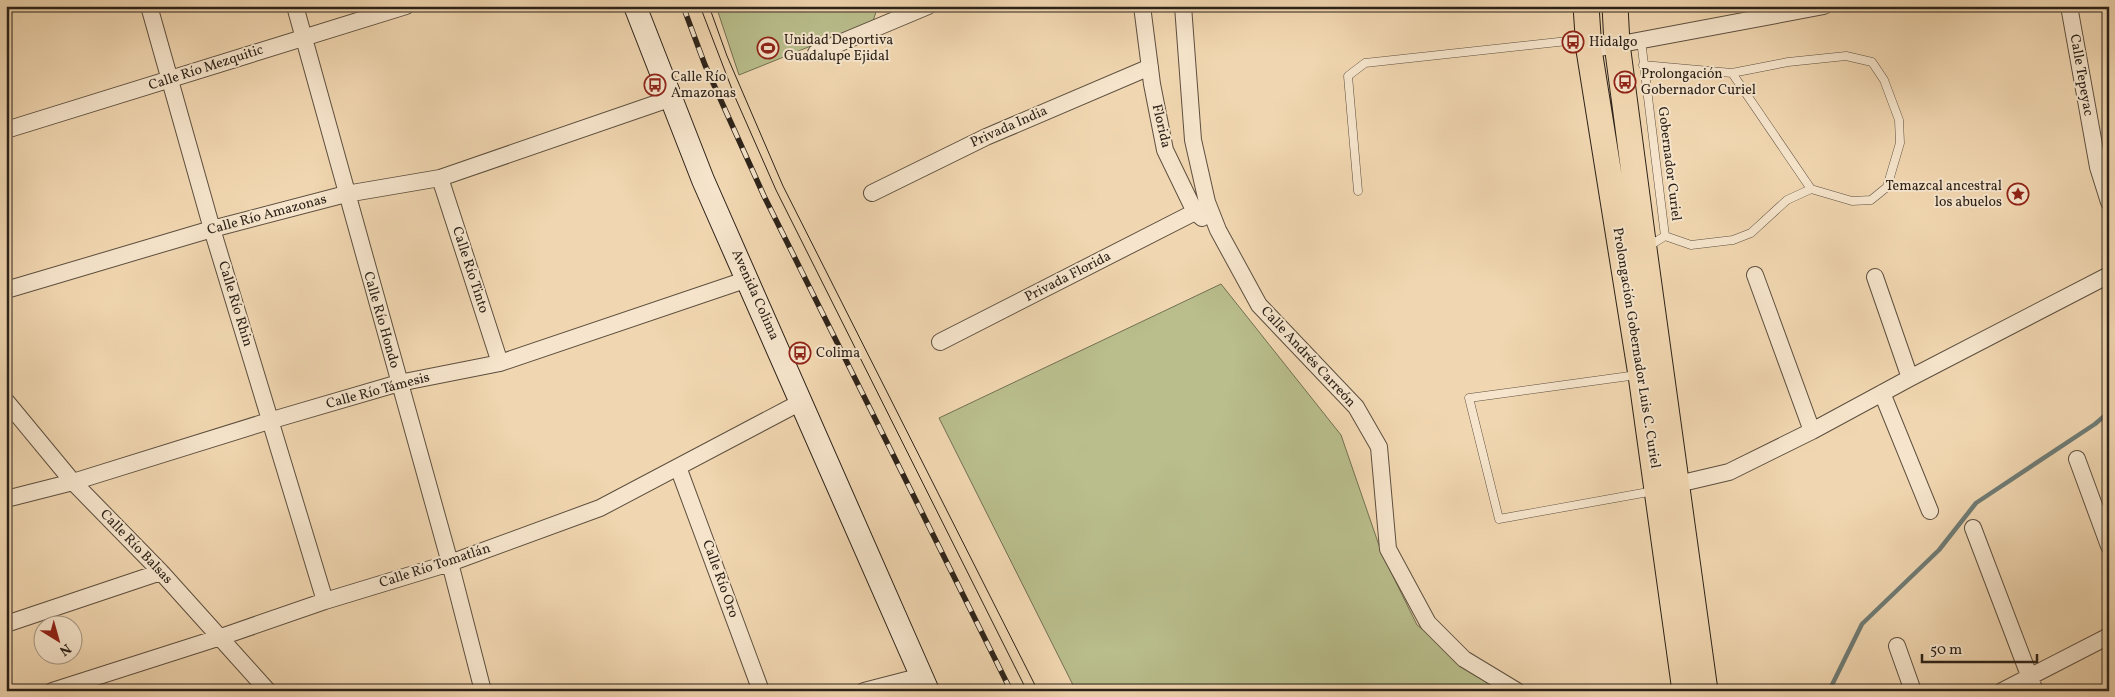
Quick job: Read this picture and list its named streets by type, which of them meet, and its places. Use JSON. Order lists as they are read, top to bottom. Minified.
{"streets":{"main road":["Prolongación Gobernador Luis C. Curiel"],"street":["Calle Río Mezquitic","Calle Tepeyac","Florida","Privada India","Calle Río Amazonas","Calle Río Tinto","Privada Florida","Avenida Colima","Calle Río Rhin","Calle Río Hondo","Calle Andrés Carreón","Calle Río Támesis","Calle Río Balsas","Calle Río Tomatlán","Calle Río Oro"],"lane":["Gobernador Curiel"]},"crossings":[["Calle Río Mezquitic","Calle Río Rhin"],["Calle Río Mezquitic","Calle Río Hondo"],["Florida","Privada India"],["Florida","Privada Florida"],["Florida","Calle Andrés Carreón"],["Gobernador Curiel","Prolongación Gobernador Luis C. Curiel"],["Calle Río Amazonas","Calle Río Tinto"],["Calle Río Amazonas","Avenida Colima"],["Calle Río Amazonas","Calle Río Rhin"],["Calle Río Amazonas","Calle Río Hondo"],["Calle Río Tinto","Calle Río Támesis"],["Avenida Colima","Calle Río Támesis"],["Avenida Colima","Calle Río Tomatlán"],["Calle Río Rhin","Calle Río Támesis"],["Calle Río Rhin","Calle Río Tomatlán"],["Calle Río Hondo","Calle Río Támesis"],["Calle Río Hondo","Calle Río Tomatlán"],["Calle Río Támesis","Calle Río Balsas"],["Calle Río Balsas","Calle Río Tomatlán"],["Calle Río Tomatlán","Calle Río Oro"]],"places":{"bus stop":["Hidalgo","Prolongación Gobernador Curiel","Calle Río Amazonas","Colima"],"sports":["Unidad Deportiva Guadalupe Ejidal"],"place":["Temazcal ancestral los abuelos"]},"scale_bar":"50 m","north":"bottom right"}
